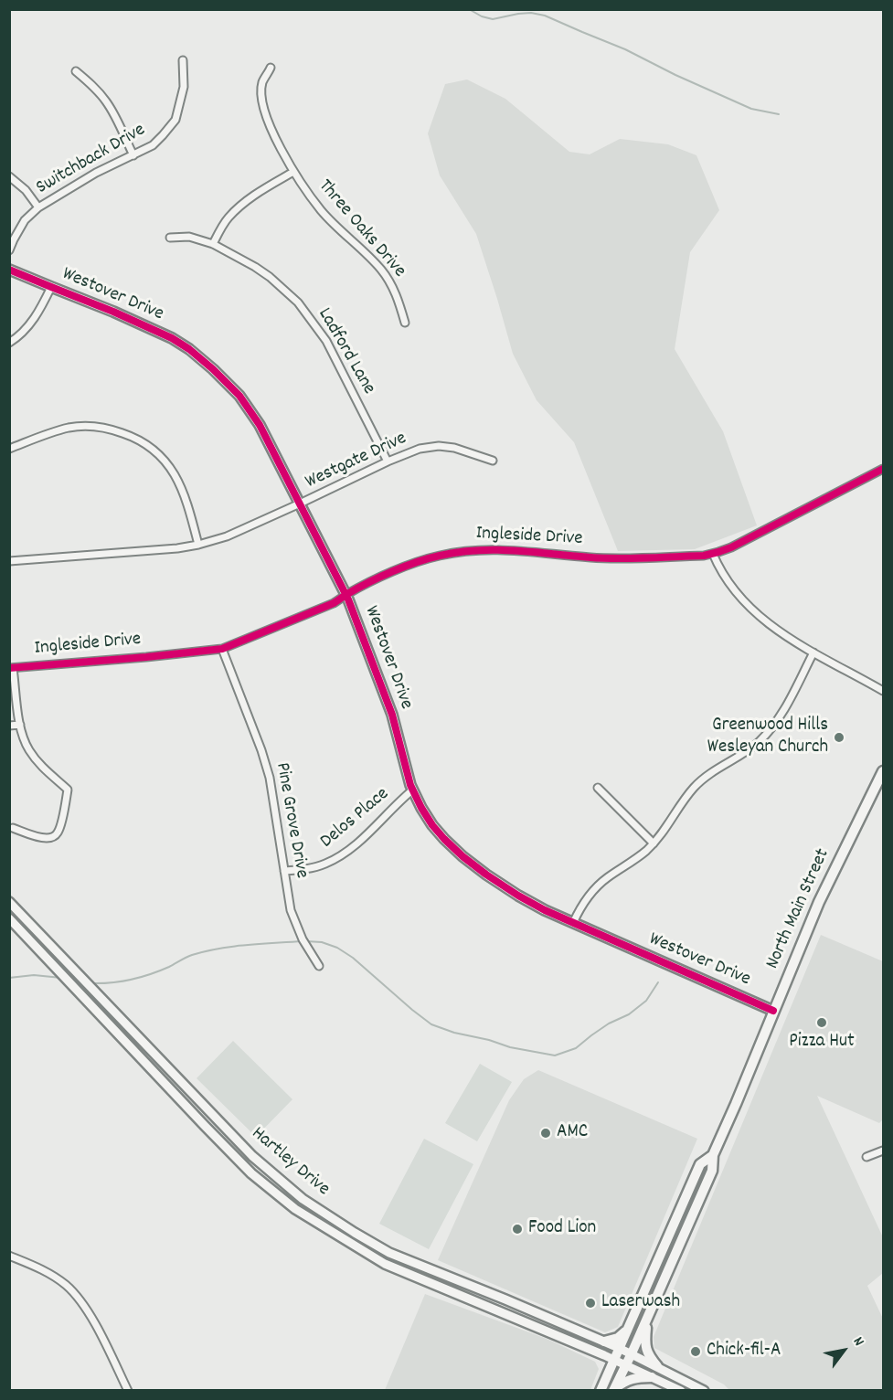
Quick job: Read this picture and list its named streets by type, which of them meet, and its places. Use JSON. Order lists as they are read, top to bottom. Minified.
{"streets":{"main road":["North Main Street"],"street":["Switchback Drive","Three Oaks Drive","Westover Drive","Ladford Lane","Westgate Drive","Ingleside Drive","Delos Place","Pine Grove Drive","Hartley Drive"]},"crossings":[["Westover Drive","Westgate Drive"],["Westover Drive","Ingleside Drive"],["Westover Drive","Delos Place"],["Westover Drive","North Main Street"],["Ladford Lane","Westgate Drive"],["Ingleside Drive","Pine Grove Drive"],["Delos Place","Pine Grove Drive"],["North Main Street","Hartley Drive"]],"places":["Greenwood Hills Wesleyan Church","Pizza Hut","AMC","Food Lion","Laserwash","Chick-fil-A"],"north":"top right"}
